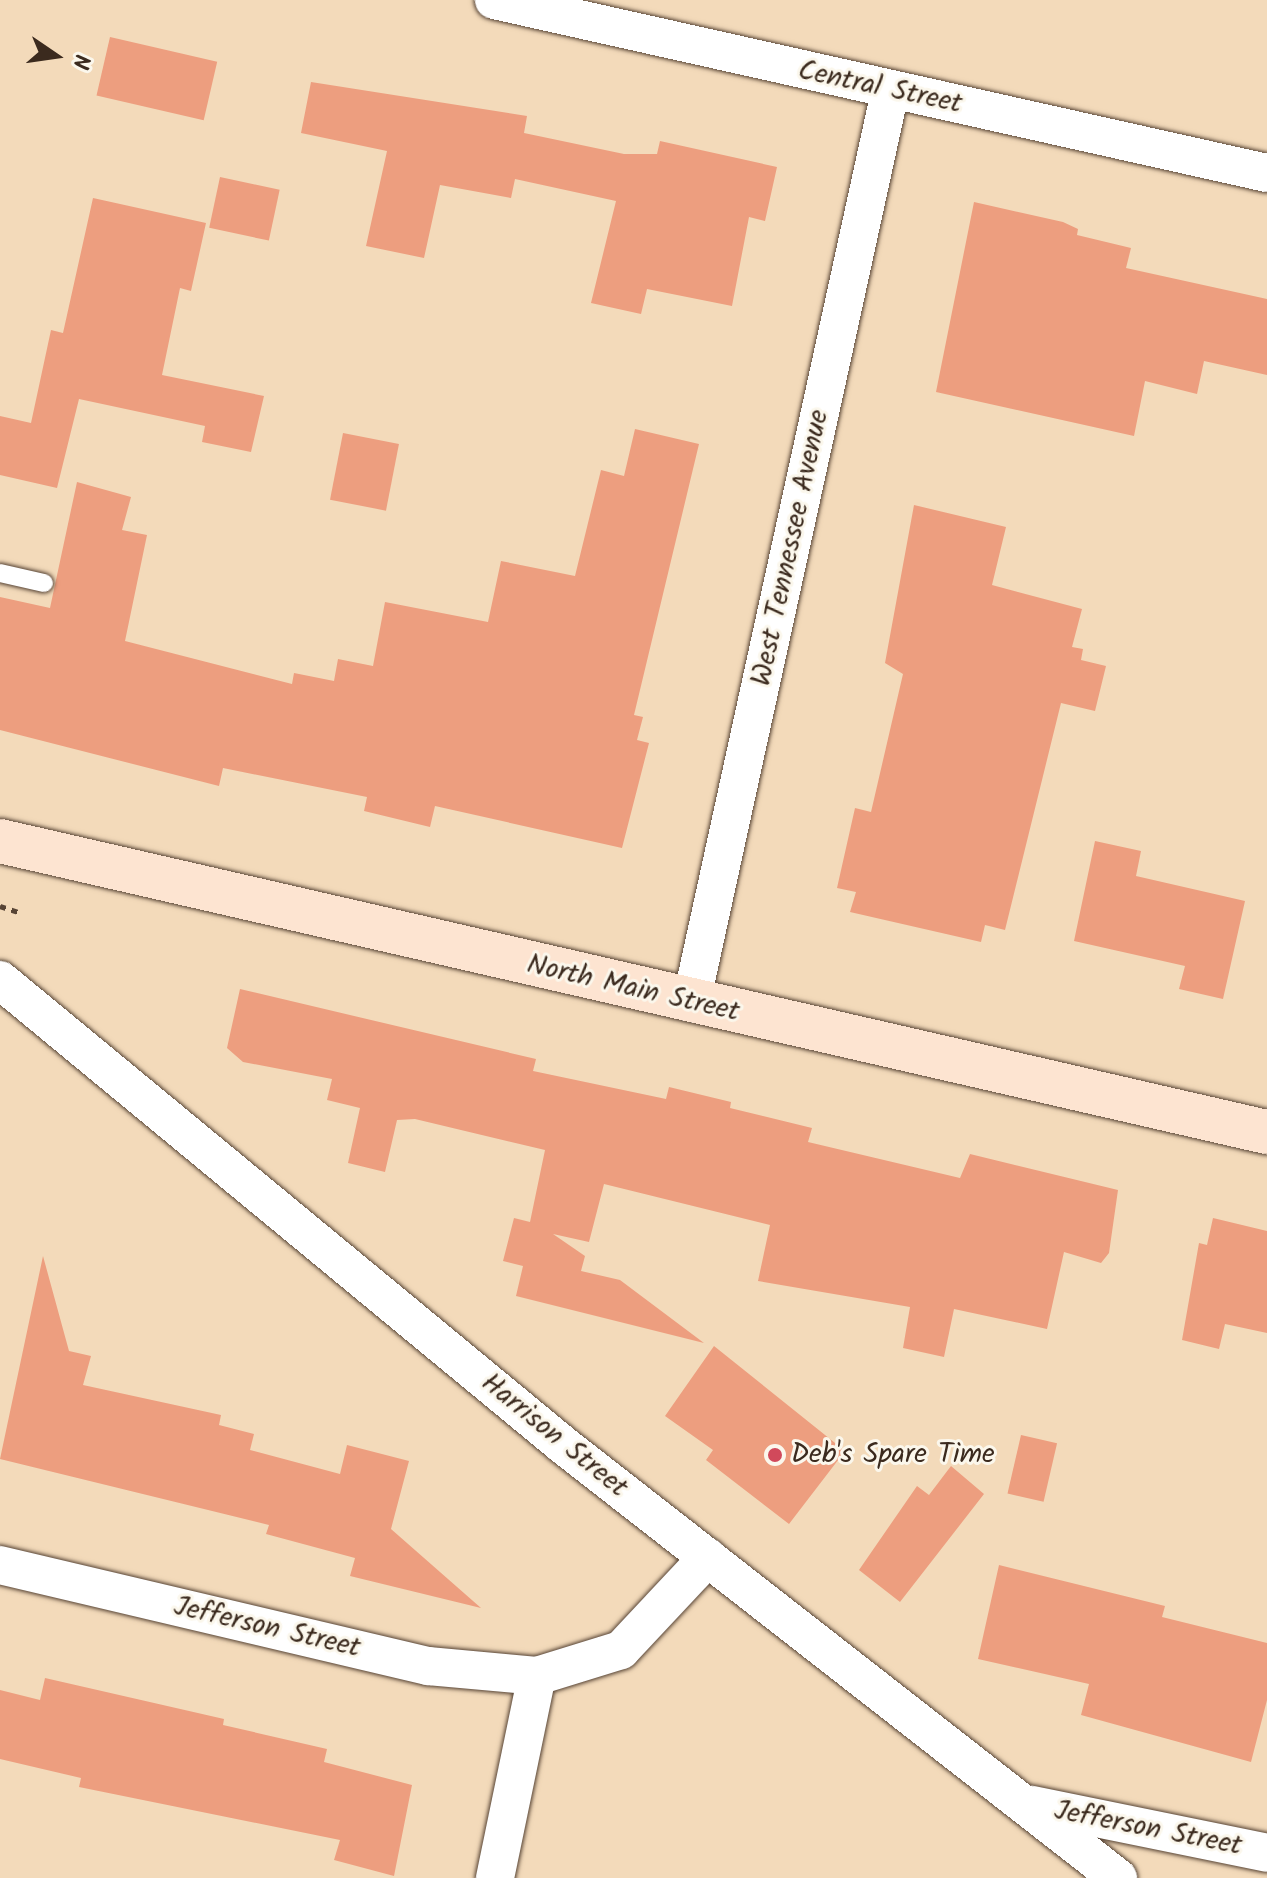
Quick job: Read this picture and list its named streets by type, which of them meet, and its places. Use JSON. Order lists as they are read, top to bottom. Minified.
{"streets":{"main road":["North Main Street"],"street":["Central Street","West Tennessee Avenue","Harrison Street","Jefferson Street"]},"crossings":[["Central Street","West Tennessee Avenue"],["West Tennessee Avenue","North Main Street"],["Harrison Street","Jefferson Street"]],"places":["Deb's Spare Time"],"north":"right"}
